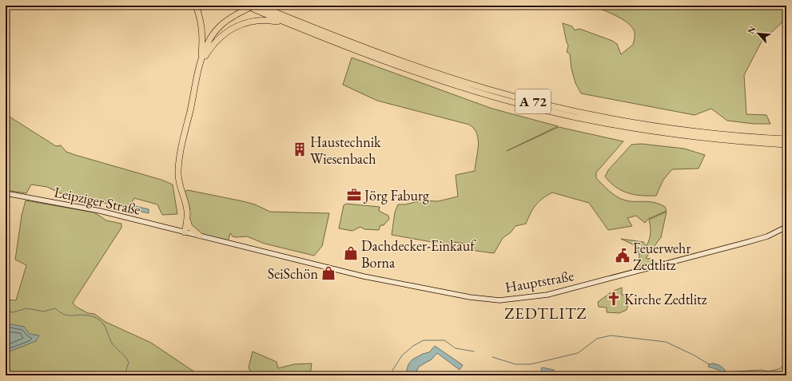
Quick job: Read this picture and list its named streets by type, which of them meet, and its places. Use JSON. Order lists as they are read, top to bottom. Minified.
{"streets":{"highway":["A 72"],"main road":["Leipziger Straße","Hauptstraße"]},"crossings":[["Leipziger Straße","Hauptstraße"]],"districts":["ZEDTLITZ"],"places":{"building":["Haustechnik Wiesenbach"],"office":["Jörg Faburg"],"shop":["Dachdecker-Einkauf Borna","SeiSchön"],"public building":["Feuerwehr Zedtlitz"],"church":["Kirche Zedtlitz"]},"north":"top left"}
